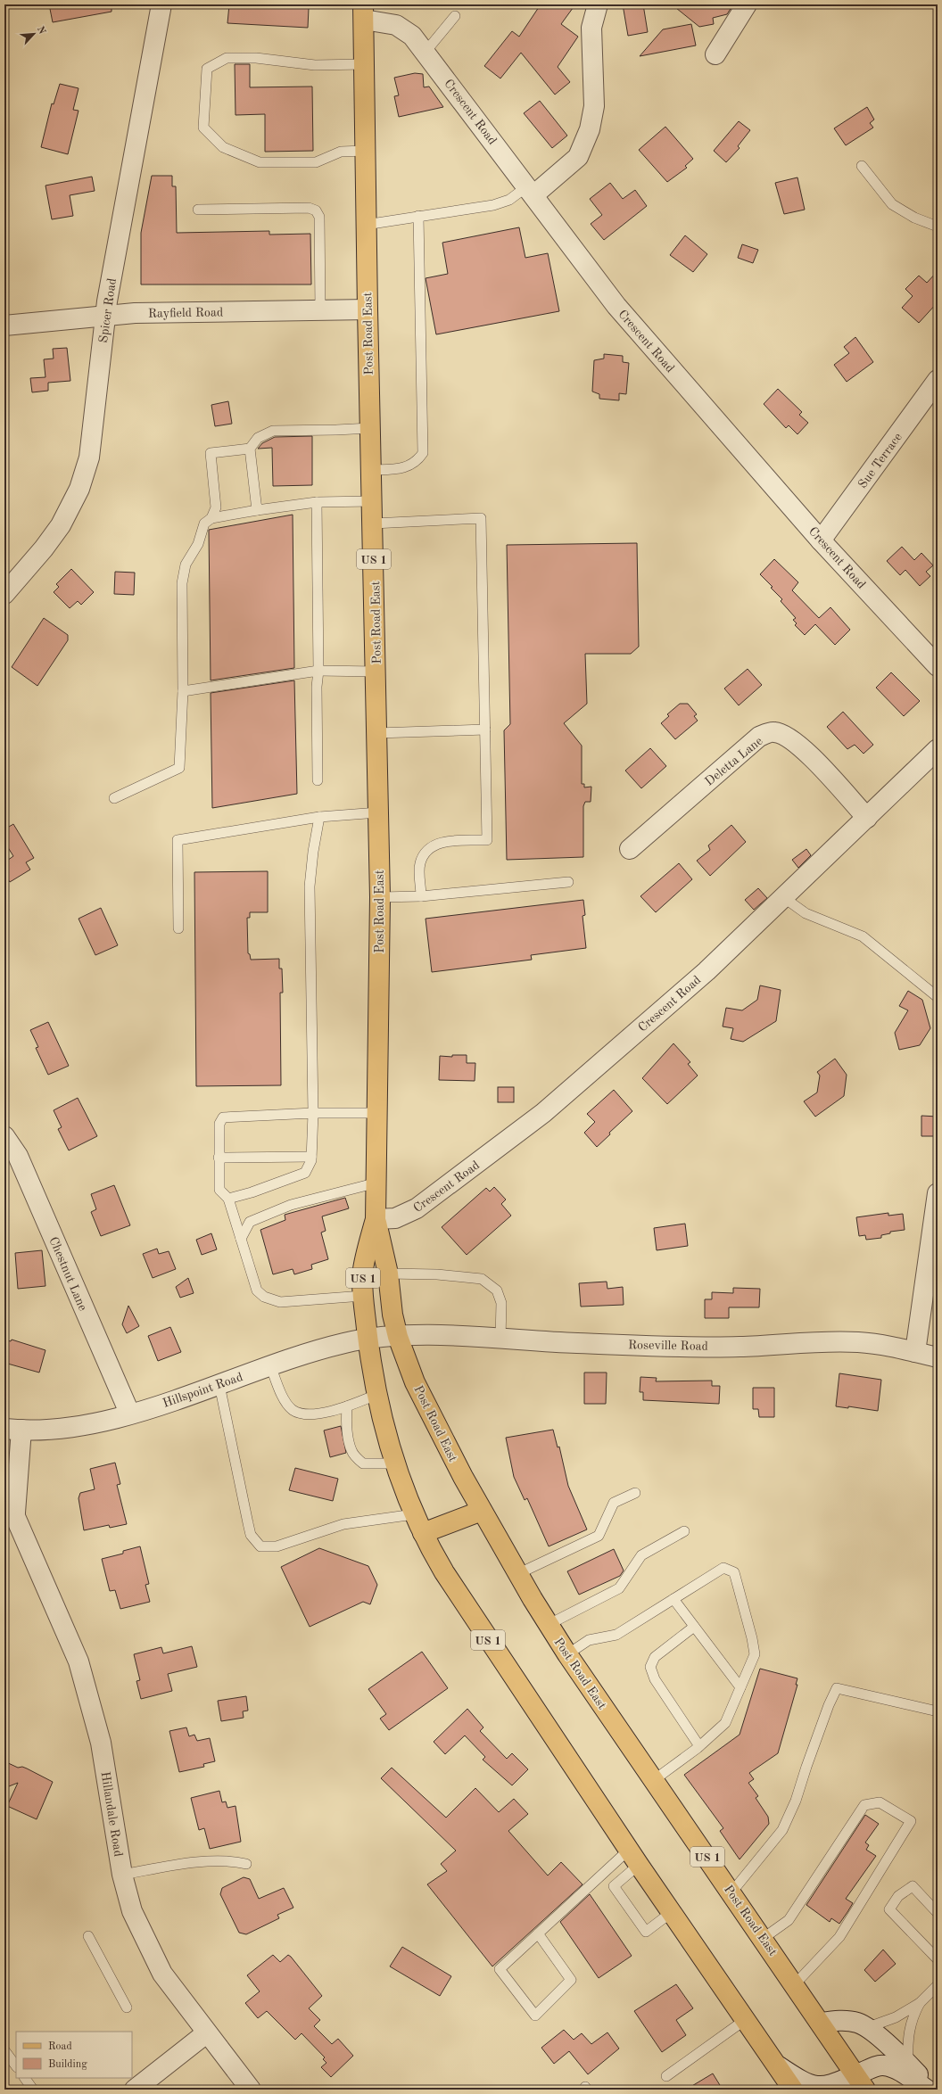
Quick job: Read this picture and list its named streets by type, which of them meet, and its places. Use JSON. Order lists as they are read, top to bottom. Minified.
{"streets":{"main road":["Post Road East","US 1"],"street":["Crescent Road","Spicer Road","Rayfield Road","Sue Terrace","Deletta Lane","Chestnut Lane","Roseville Road","Hillspoint Road","Hillandale Road"]},"crossings":[["Crescent Road","Post Road East"],["Crescent Road","Sue Terrace"],["Crescent Road","Deletta Lane"],["Spicer Road","Rayfield Road"],["Rayfield Road","Post Road East"],["Post Road East","Roseville Road"],["Post Road East","Hillspoint Road"],["Chestnut Lane","Hillspoint Road"],["Roseville Road","Hillspoint Road"],["Hillspoint Road","Hillandale Road"]],"legend":["Road","Building"],"north":"top right"}
